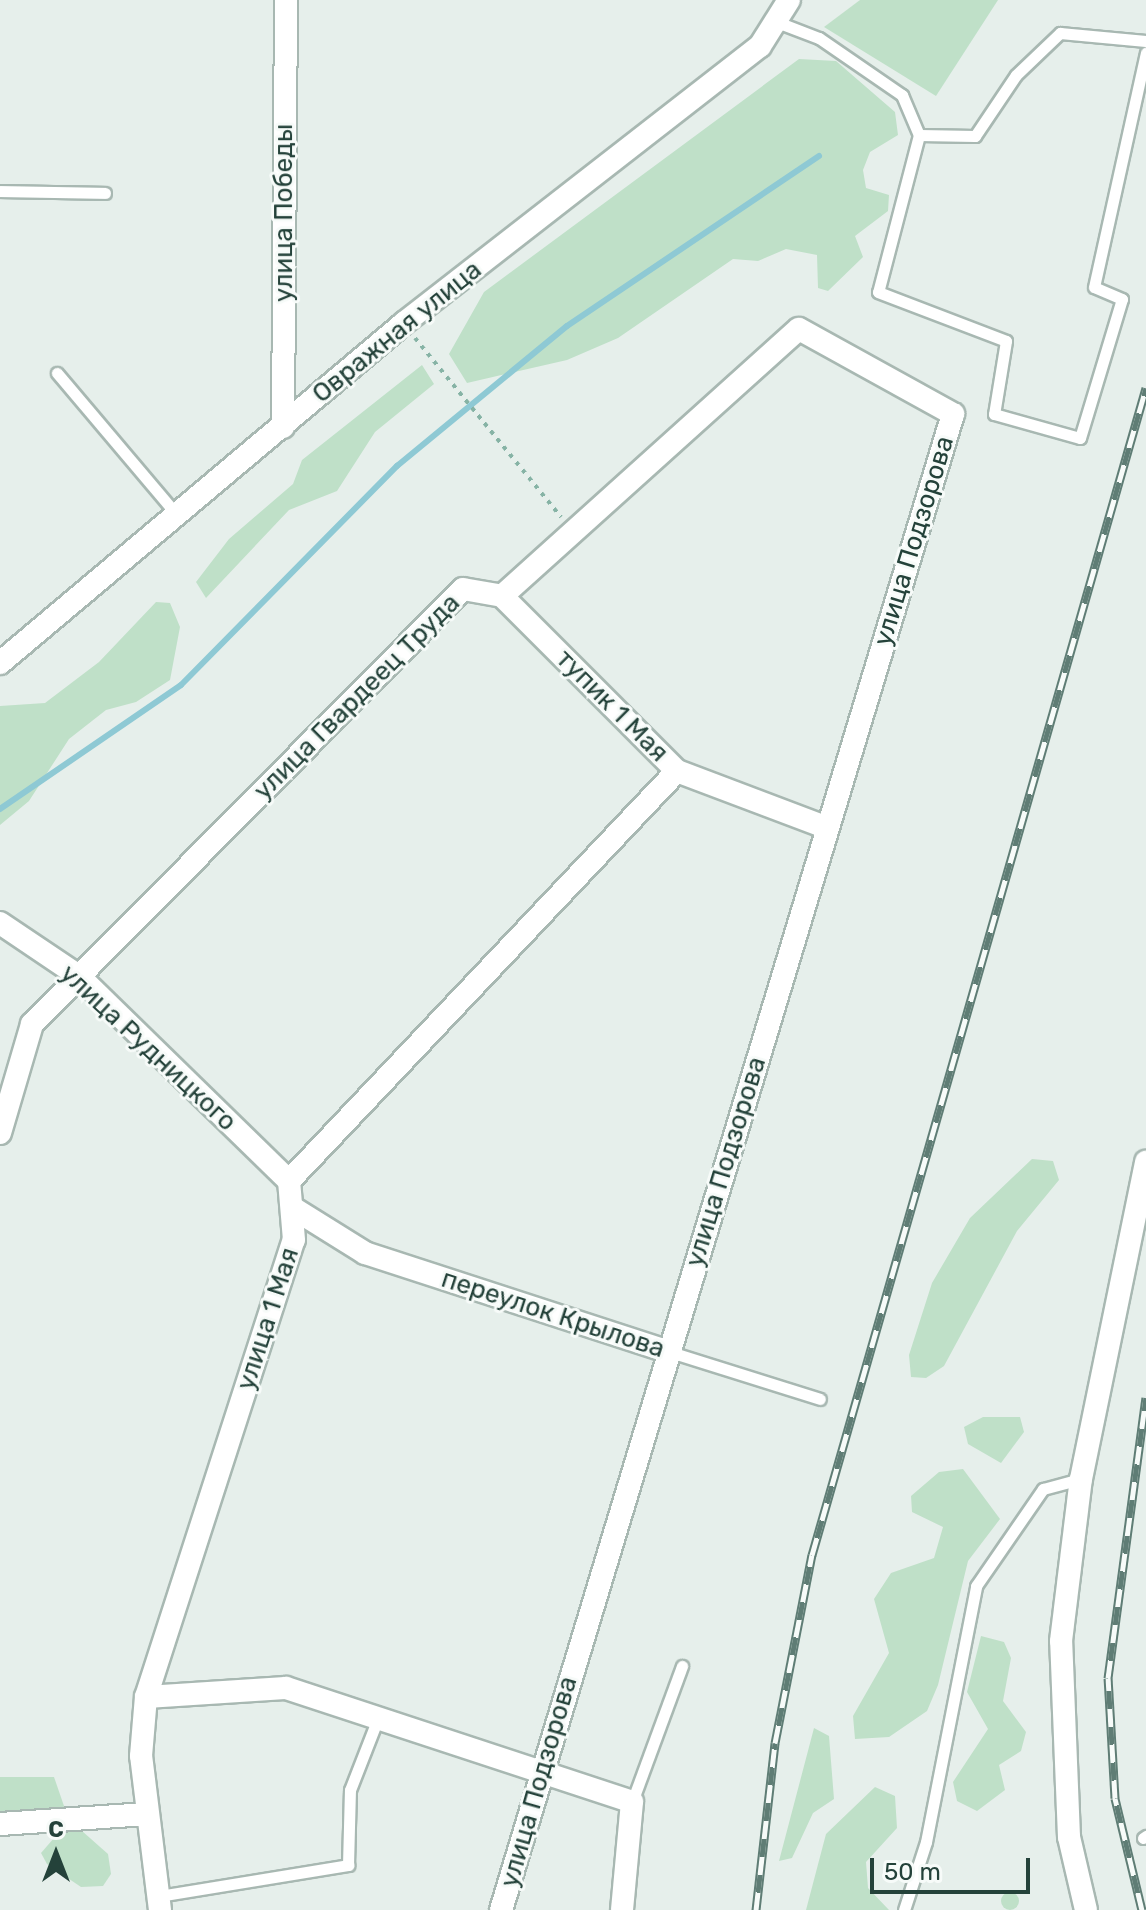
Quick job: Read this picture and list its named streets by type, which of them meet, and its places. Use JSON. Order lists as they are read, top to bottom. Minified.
{"streets":{"street":["улица Победы","Овражная улица","улица Подзорова","улица Гвардеец Труда","тупик 1 Мая","улица Рудницкого","переулок Крылова","улица 1 Мая"]},"crossings":[["улица Победы","Овражная улица"],["улица Подзорова","улица Гвардеец Труда"],["улица Подзорова","тупик 1 Мая"],["улица Подзорова","переулок Крылова"],["улица Гвардеец Труда","тупик 1 Мая"],["улица Гвардеец Труда","улица Рудницкого"],["улица Рудницкого","улица 1 Мая"],["переулок Крылова","улица 1 Мая"]],"scale_bar":"50 m","north":"top"}
